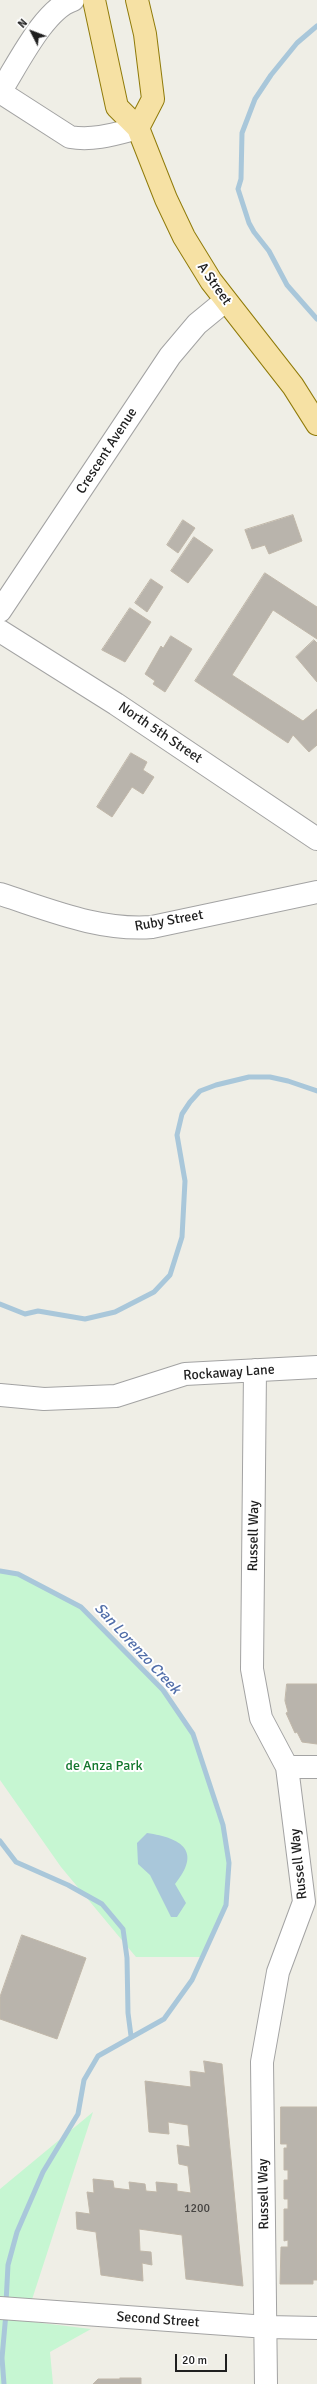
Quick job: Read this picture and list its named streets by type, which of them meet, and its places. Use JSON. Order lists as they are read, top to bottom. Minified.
{"streets":{"main road":["A Street"],"street":["Crescent Avenue","North 5th Street","Ruby Street","Rockaway Lane","Russell Way","Second Street"]},"crossings":[["A Street","Crescent Avenue"],["Rockaway Lane","Russell Way"],["Russell Way","Second Street"]],"water":["San Lorenzo Creek"],"parks":["de Anza Park"],"house_numbers":["1200"],"scale_bar":"20 m","north":"top left"}
